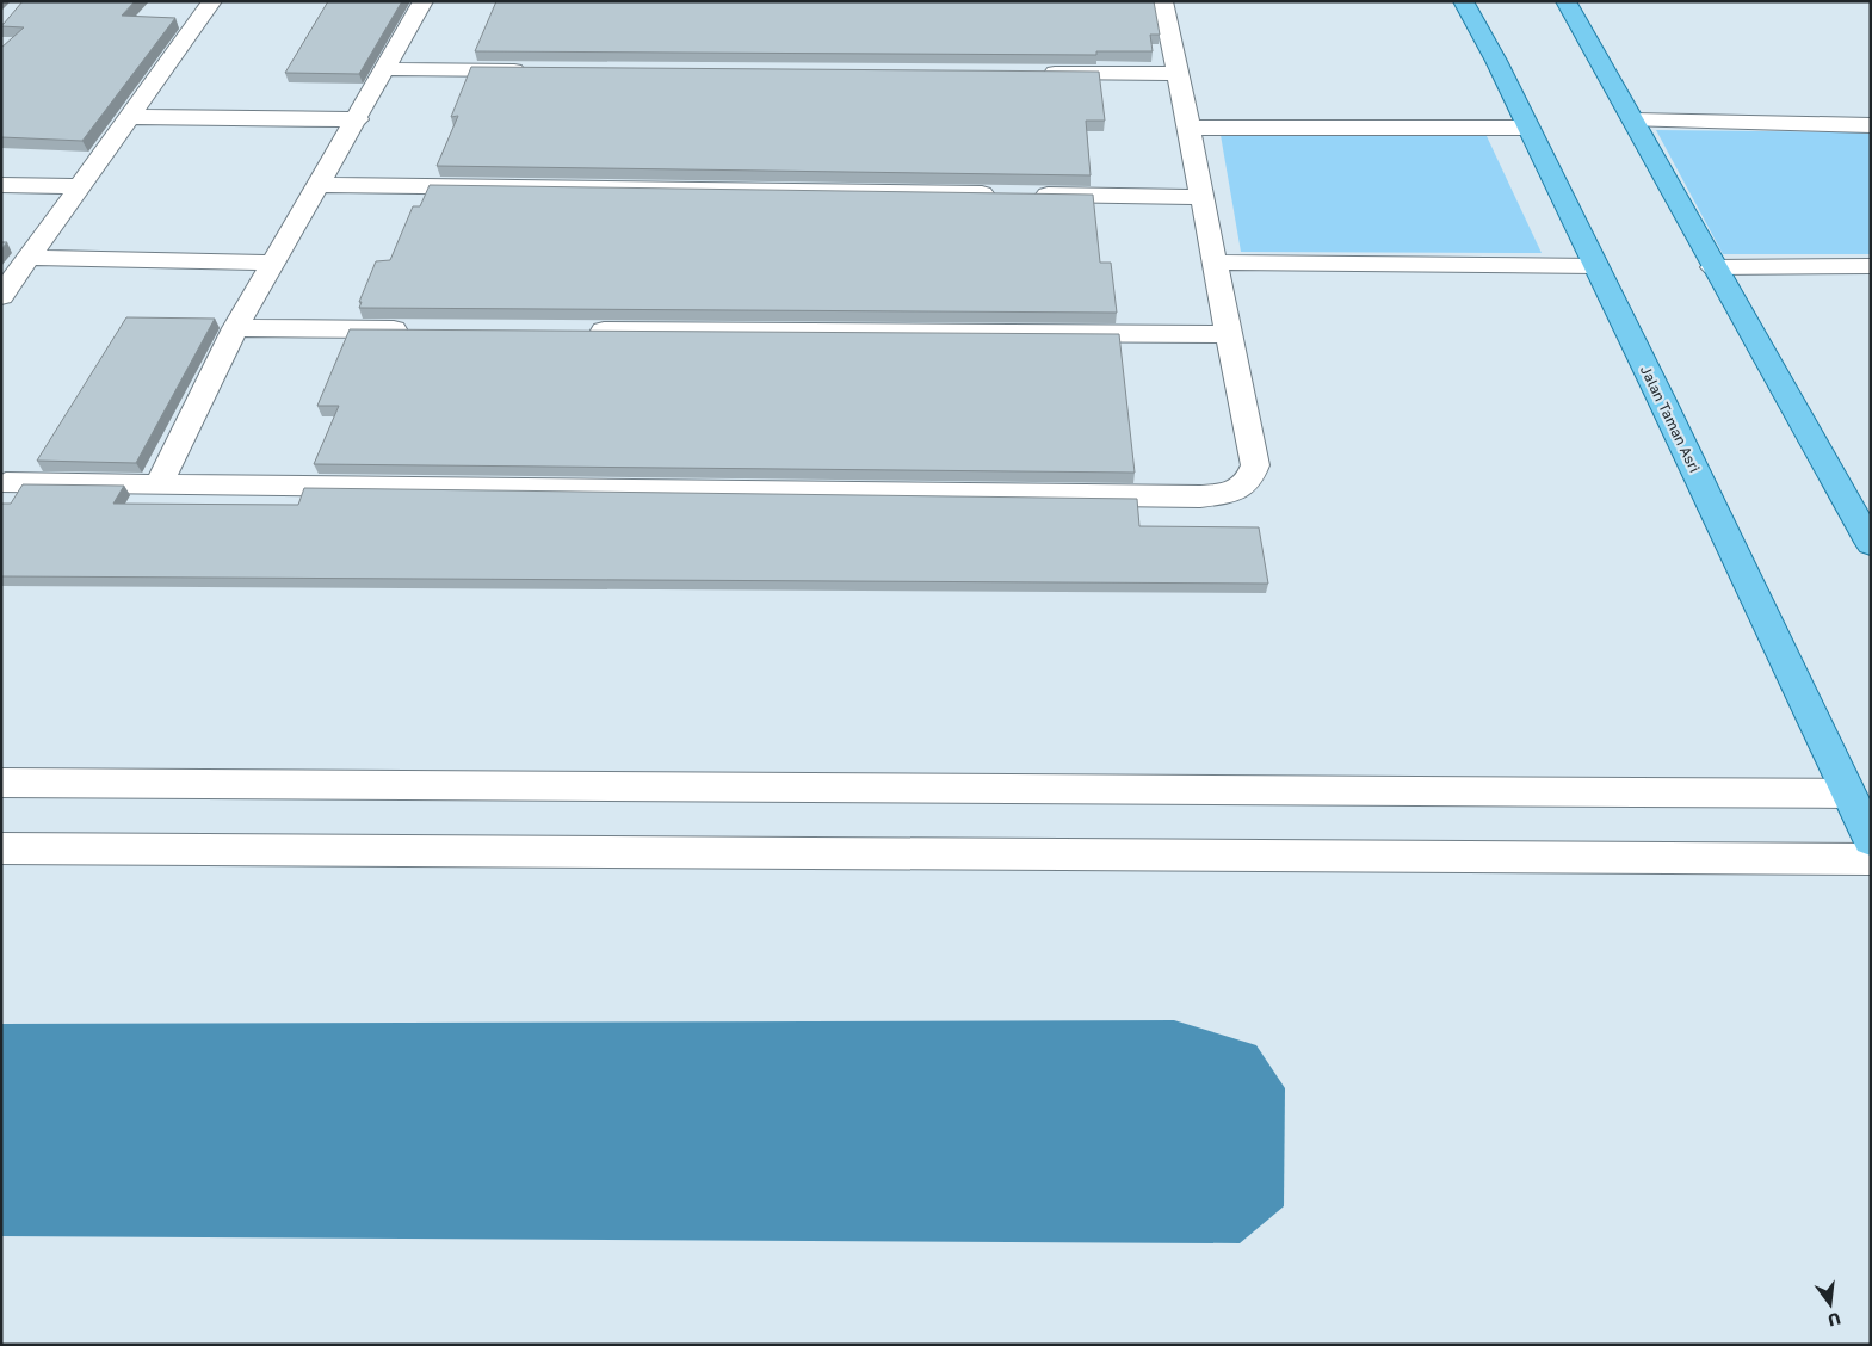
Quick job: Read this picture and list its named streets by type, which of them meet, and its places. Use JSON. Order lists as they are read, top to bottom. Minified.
{"streets":{"main road":["Jalan Taman Asri"]},"north":"bottom"}
